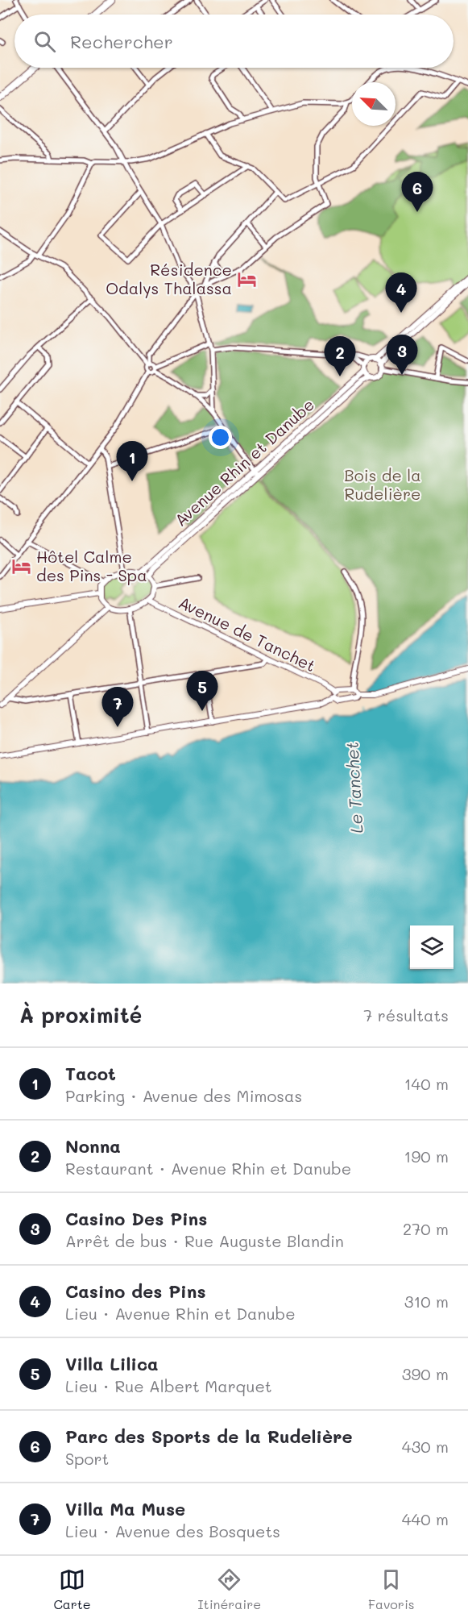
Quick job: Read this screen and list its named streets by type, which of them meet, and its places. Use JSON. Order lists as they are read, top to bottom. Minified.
{"streets":{"street":["Avenue Rhin et Danube","Avenue de Tanchet"]},"crossings":[["Avenue Rhin et Danube","Avenue de Tanchet"]],"water":["Le Tanchet"],"parks":["Bois de la Rudelière"],"places":{"hotel":["Résidence Odalys Thalassa","Hôtel Calme des Pins - Spa"]},"north":"top left","page":{"search":"Rechercher","pins":["6","4","3","2","1","5","7"],"heading":["À proximité","7 résultats"],"list":[{"mark":"1","name":"Tacot","note":"Parking · Avenue des Mimosas","value":"140 m"},{"mark":"2","name":"Nonna","note":"Restaurant · Avenue Rhin et Danube","value":"190 m"},{"mark":"3","name":"Casino Des Pins","note":"Arrêt de bus · Rue Auguste Blandin","value":"270 m"},{"mark":"4","name":"Casino des Pins","note":"Lieu · Avenue Rhin et Danube","value":"310 m"},{"mark":"5","name":"Villa Lilica","note":"Lieu · Rue Albert Marquet","value":"390 m"},{"mark":"6","name":"Parc des Sports de la Rudelière","note":"Sport","value":"430 m"},{"mark":"7","name":"Villa Ma Muse","note":"Lieu · Avenue des Bosquets","value":"440 m"}],"nav":["Carte","Itinéraire","Favoris"]}}
